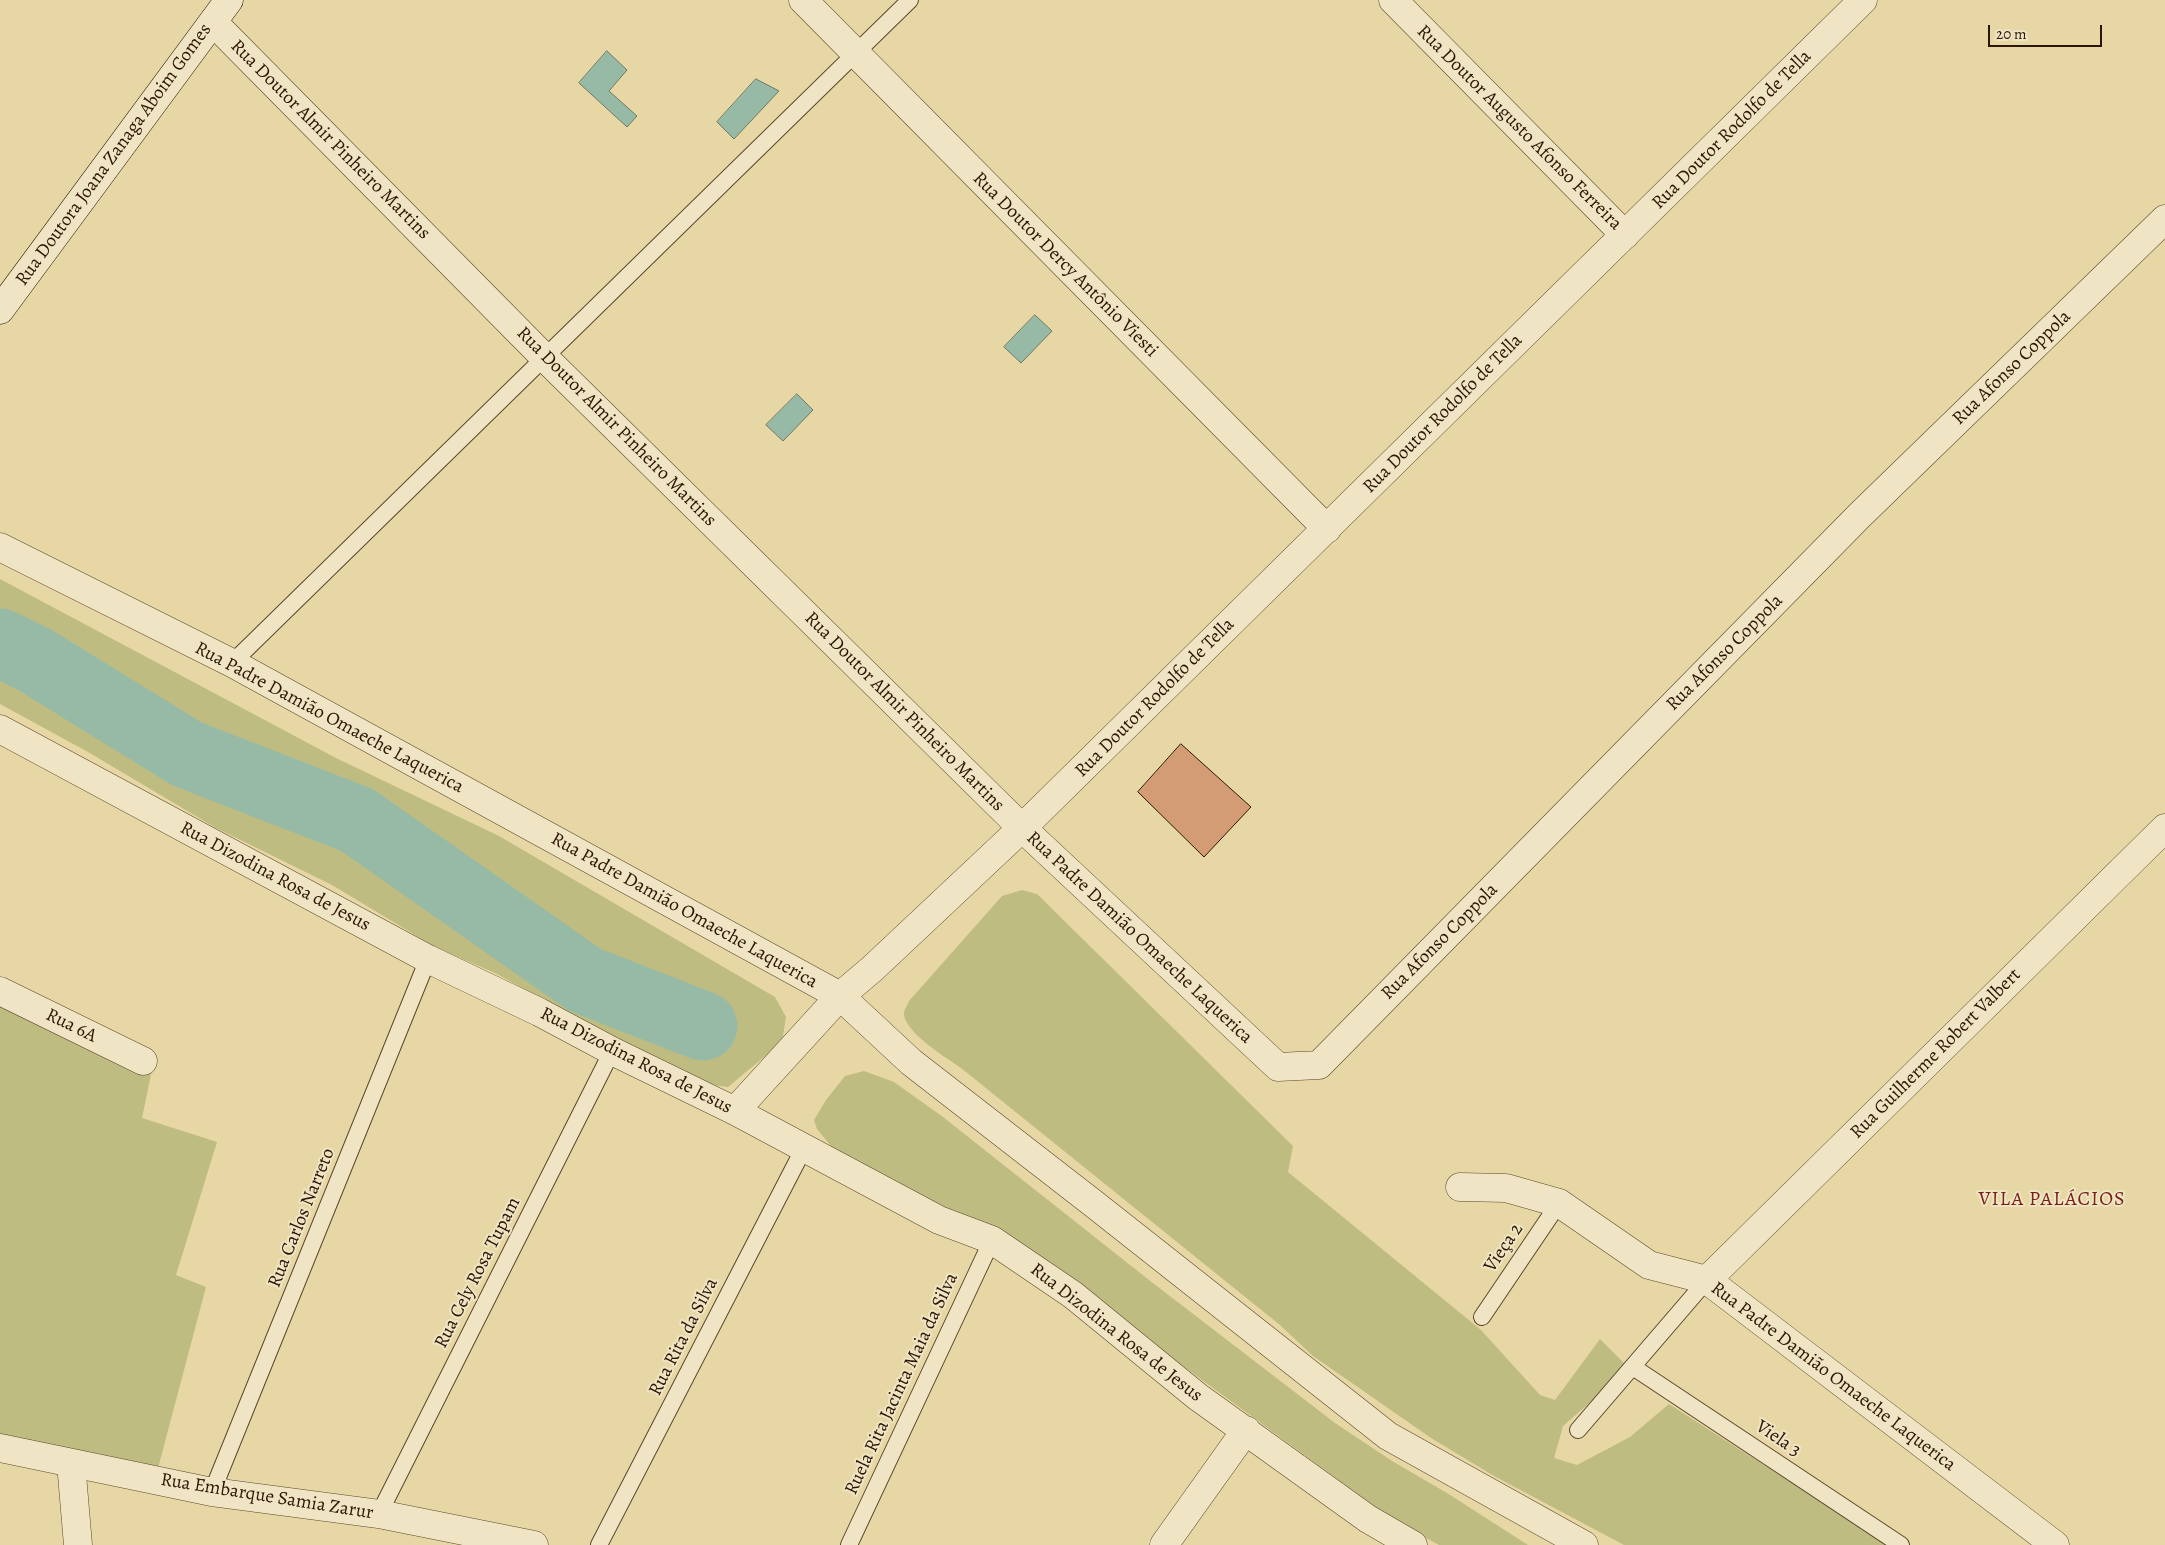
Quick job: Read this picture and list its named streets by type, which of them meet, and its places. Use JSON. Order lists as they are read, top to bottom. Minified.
{"streets":{"street":["Rua Doutor Augusto Afonso Ferreira","Rua Doutor Rodolfo de Tella","Rua Doutor Almir Pinheiro Martins","Rua Doutora Joana Zanaga Aboim Gomes","Rua Doutor Dercy Antônio Viesti","Rua Afonso Coppola","Rua Padre Damião Omaeche Laquerica","Rua Dizodina Rosa de Jesus","Rua 6A","Rua Guilherme Robert Valbert","Rua Embarque Samia Zarur"],"lane":["Rua Carlos Narreto","Vieça 2","Rua Cely Rosa Tupam","Rua Rita da Silva","Ruela Rita Jacinta Maia da Silva","Viela 3"]},"crossings":[["Rua Doutor Augusto Afonso Ferreira","Rua Doutor Rodolfo de Tella"],["Rua Doutor Rodolfo de Tella","Rua Doutor Almir Pinheiro Martins"],["Rua Doutor Rodolfo de Tella","Rua Doutor Dercy Antônio Viesti"],["Rua Doutor Rodolfo de Tella","Rua Padre Damião Omaeche Laquerica"],["Rua Doutor Almir Pinheiro Martins","Rua Doutora Joana Zanaga Aboim Gomes"],["Rua Doutor Almir Pinheiro Martins","Rua Padre Damião Omaeche Laquerica"],["Rua Afonso Coppola","Rua Padre Damião Omaeche Laquerica"],["Rua Padre Damião Omaeche Laquerica","Rua Guilherme Robert Valbert"],["Rua Padre Damião Omaeche Laquerica","Vieça 2"],["Rua Dizodina Rosa de Jesus","Rua Carlos Narreto"],["Rua Dizodina Rosa de Jesus","Rua Cely Rosa Tupam"],["Rua Dizodina Rosa de Jesus","Rua Rita da Silva"],["Rua Dizodina Rosa de Jesus","Ruela Rita Jacinta Maia da Silva"],["Rua Carlos Narreto","Rua Embarque Samia Zarur"],["Rua Cely Rosa Tupam","Rua Embarque Samia Zarur"]],"districts":["VILA PALÁCIOS"],"scale_bar":"20 m"}
